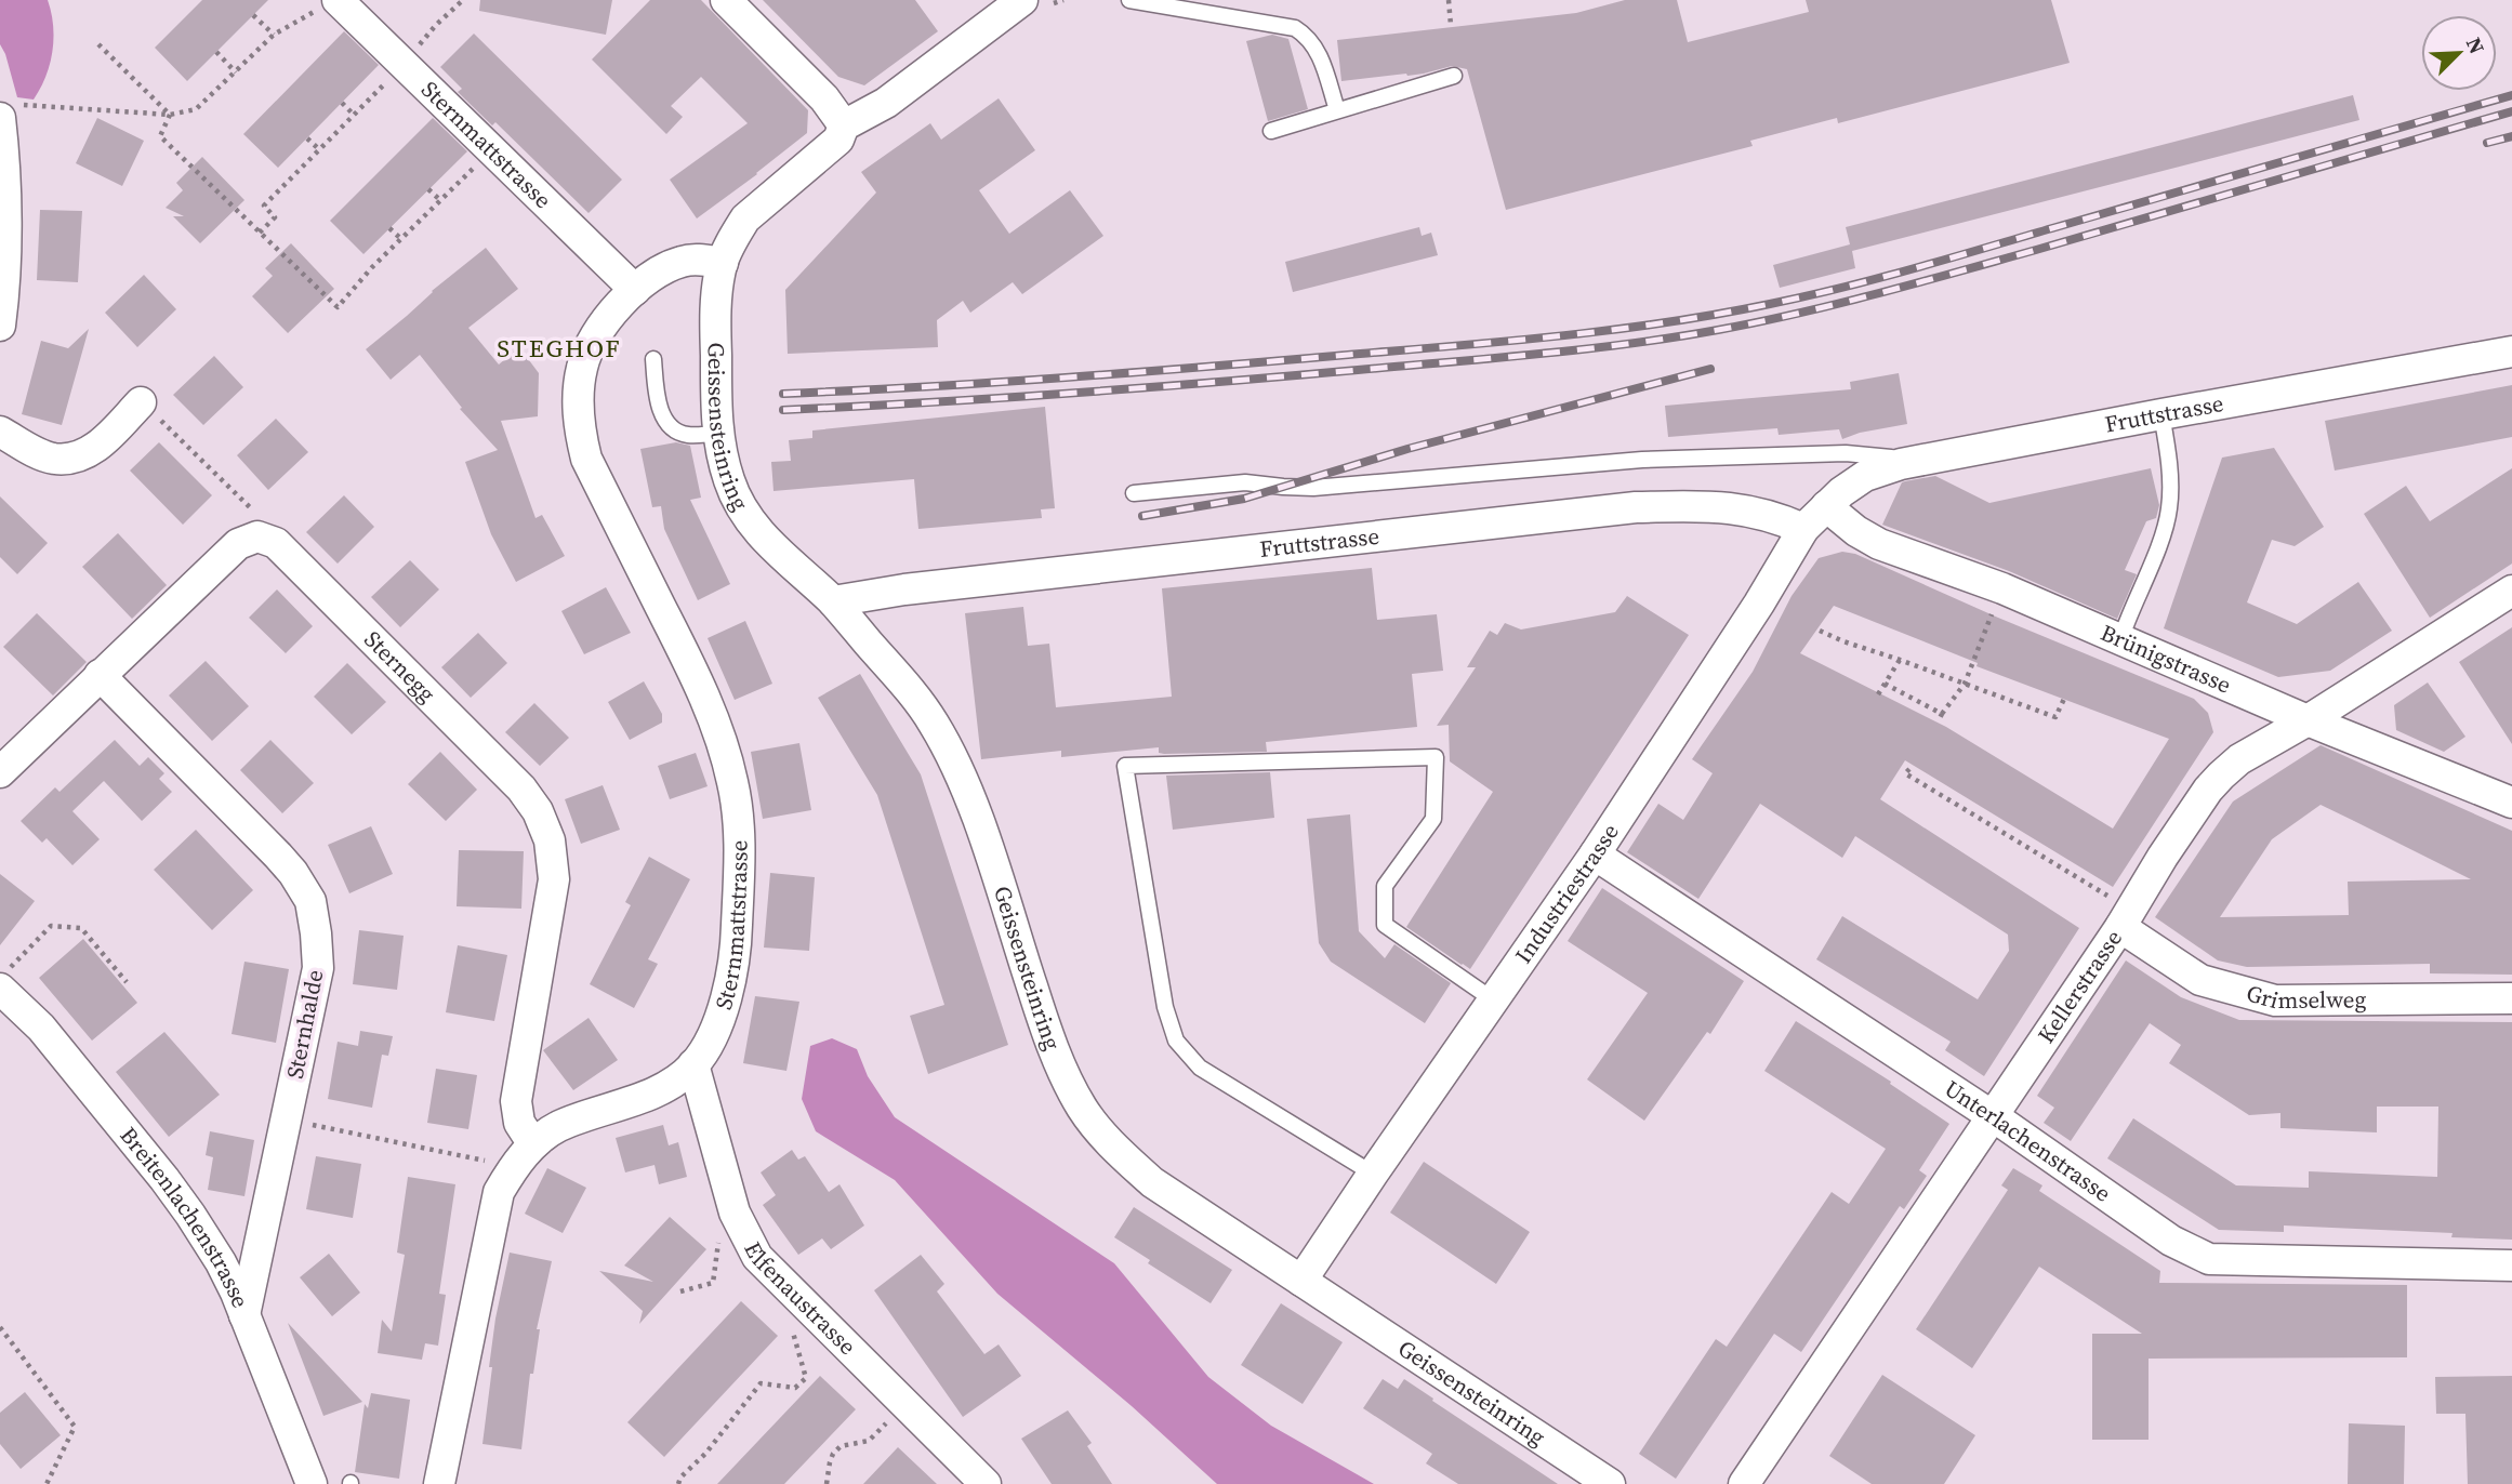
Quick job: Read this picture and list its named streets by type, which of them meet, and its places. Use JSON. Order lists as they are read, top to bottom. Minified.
{"streets":{"street":["Sternmattstrasse","Fruttstrasse","Geissensteinring","Brünigstrasse","Sternegg","Industriestrasse","Kellerstrasse","Grimselweg","Sternhalde","Unterlachenstrasse","Breitenlachenstrasse","Elfenaustrasse"]},"crossings":[["Sternmattstrasse","Geissensteinring"],["Sternmattstrasse","Sternegg"],["Sternmattstrasse","Elfenaustrasse"],["Fruttstrasse","Geissensteinring"],["Fruttstrasse","Brünigstrasse"],["Fruttstrasse","Industriestrasse"],["Geissensteinring","Industriestrasse"],["Brünigstrasse","Industriestrasse"],["Brünigstrasse","Kellerstrasse"],["Sternegg","Sternhalde"],["Industriestrasse","Unterlachenstrasse"],["Kellerstrasse","Grimselweg"],["Kellerstrasse","Unterlachenstrasse"],["Sternhalde","Breitenlachenstrasse"]],"districts":["STEGHOF"],"north":"top right"}
